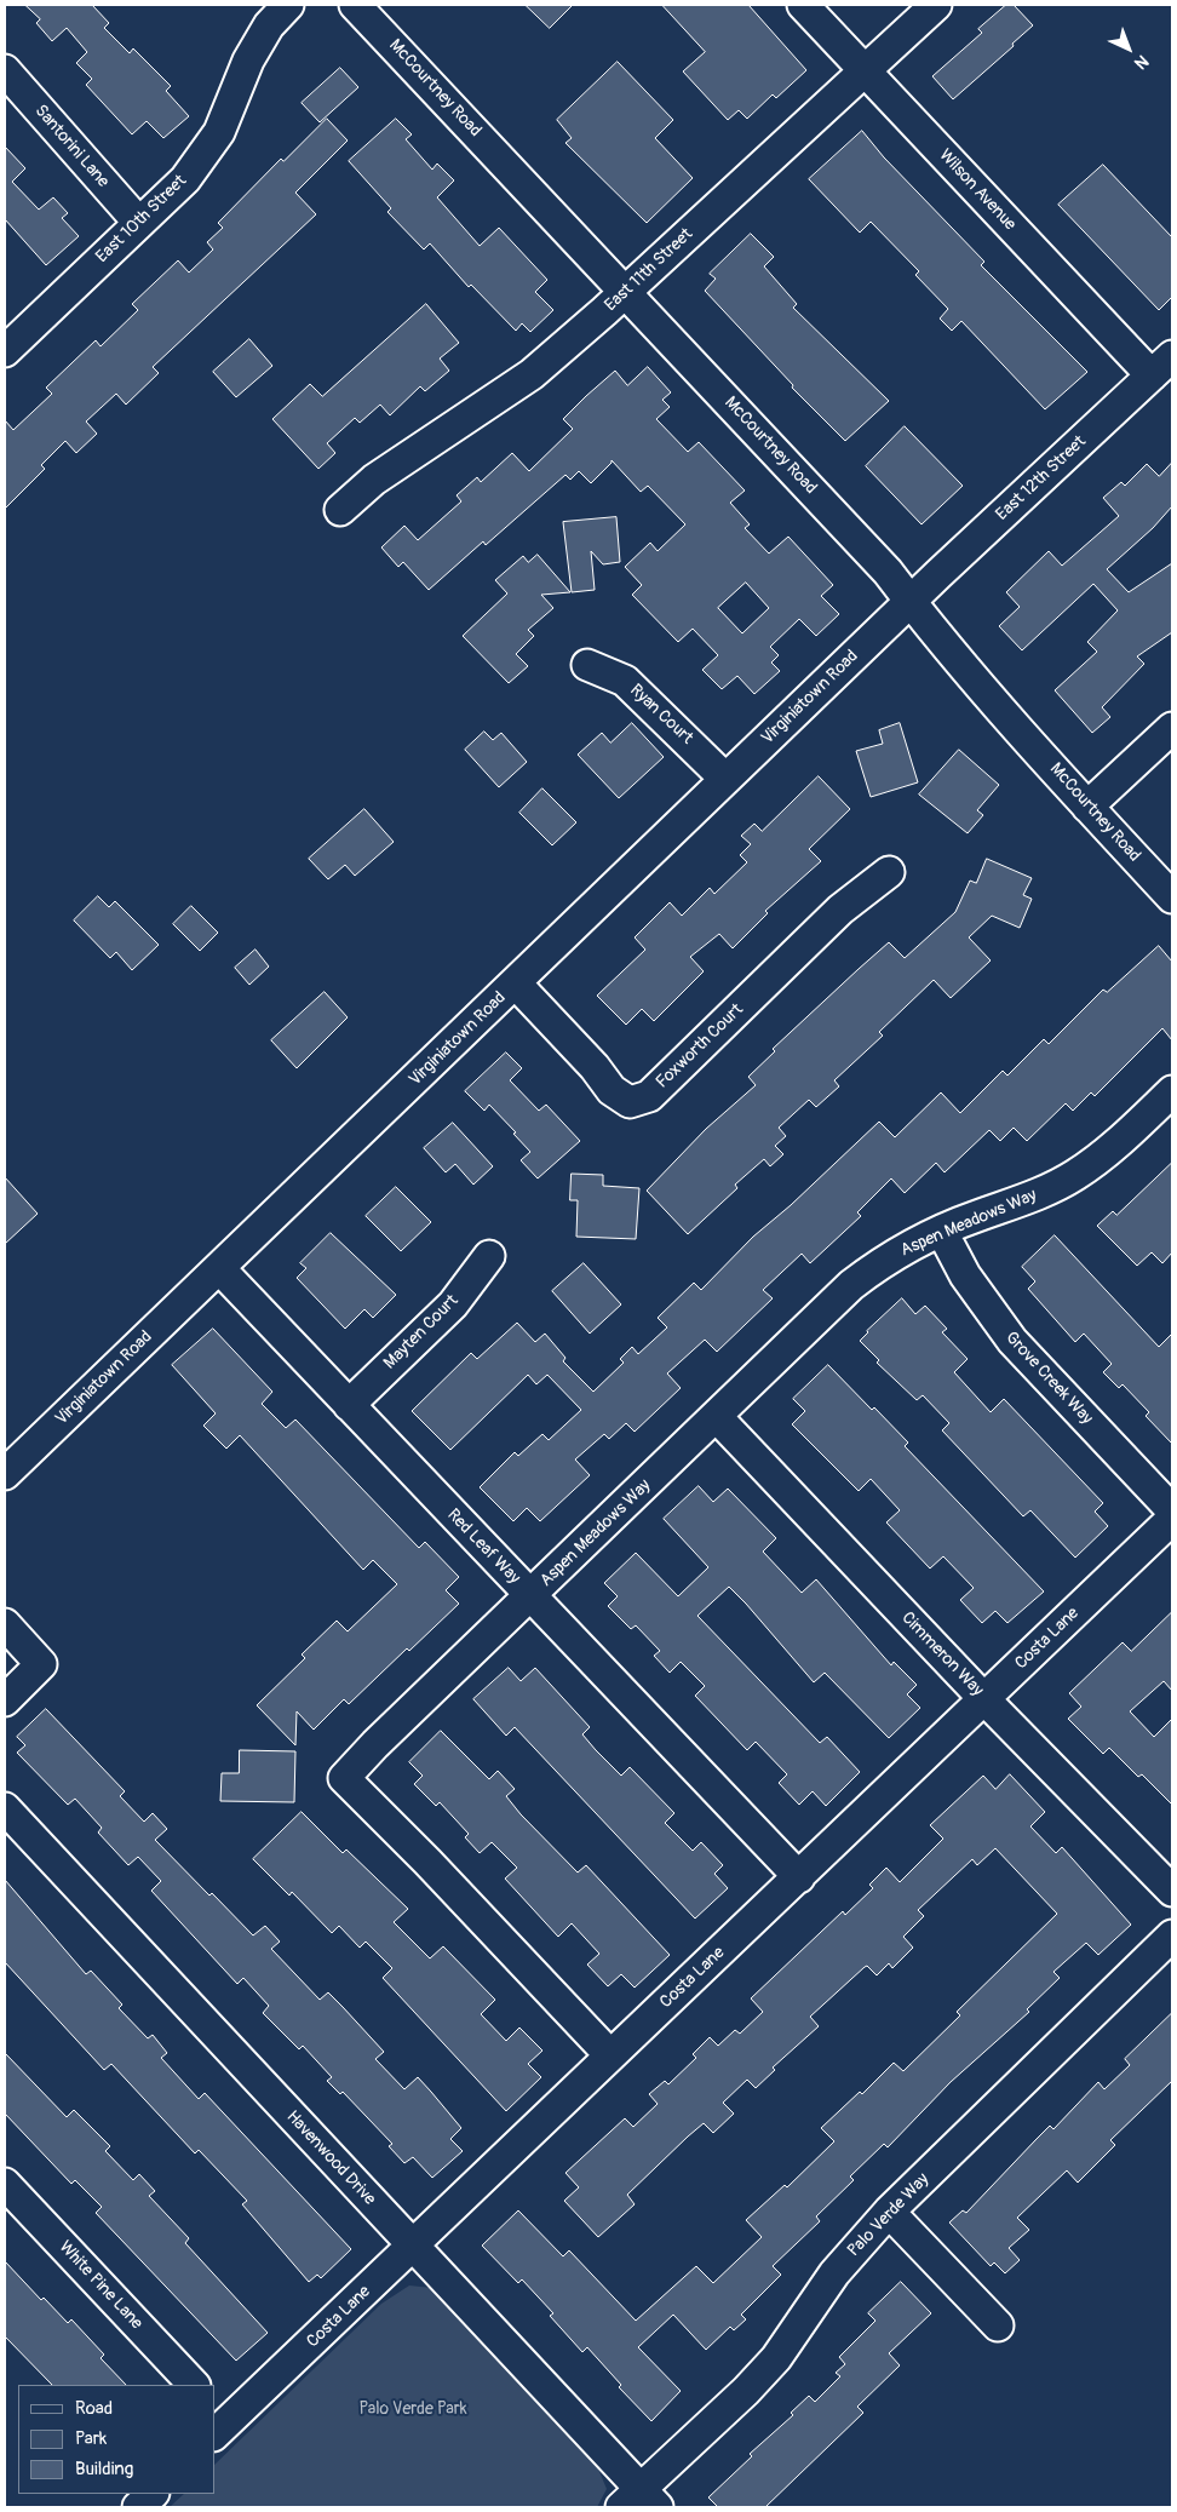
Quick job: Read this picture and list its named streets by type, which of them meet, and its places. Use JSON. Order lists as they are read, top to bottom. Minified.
{"streets":{"street":["McCourtney Road","Santorini Lane","Wilson Avenue","East 10th Street","East 11th Street","East 12th Street","Virginiatown Road","Ryan Court","Foxworth Court","Aspen Meadows Way","Mayten Court","Grove Creek Way","Red Leaf Way","Costa Lane","Cimmeron Way","Havenwood Drive","Palo Verde Way","White Pine Lane"]},"crossings":[["McCourtney Road","East 11th Street"],["McCourtney Road","East 12th Street"],["McCourtney Road","Virginiatown Road"],["Santorini Lane","East 10th Street"],["Wilson Avenue","East 11th Street"],["Wilson Avenue","East 12th Street"],["East 12th Street","Virginiatown Road"],["Virginiatown Road","Ryan Court"],["Virginiatown Road","Foxworth Court"],["Virginiatown Road","Red Leaf Way"],["Aspen Meadows Way","Grove Creek Way"],["Aspen Meadows Way","Red Leaf Way"],["Aspen Meadows Way","Costa Lane"],["Aspen Meadows Way","Cimmeron Way"],["Mayten Court","Red Leaf Way"],["Red Leaf Way","Costa Lane"],["Costa Lane","Cimmeron Way"],["Costa Lane","Havenwood Drive"],["Havenwood Drive","Palo Verde Way"]],"parks":["Palo Verde Park"],"legend":["Road","Park","Building"],"north":"bottom right"}
